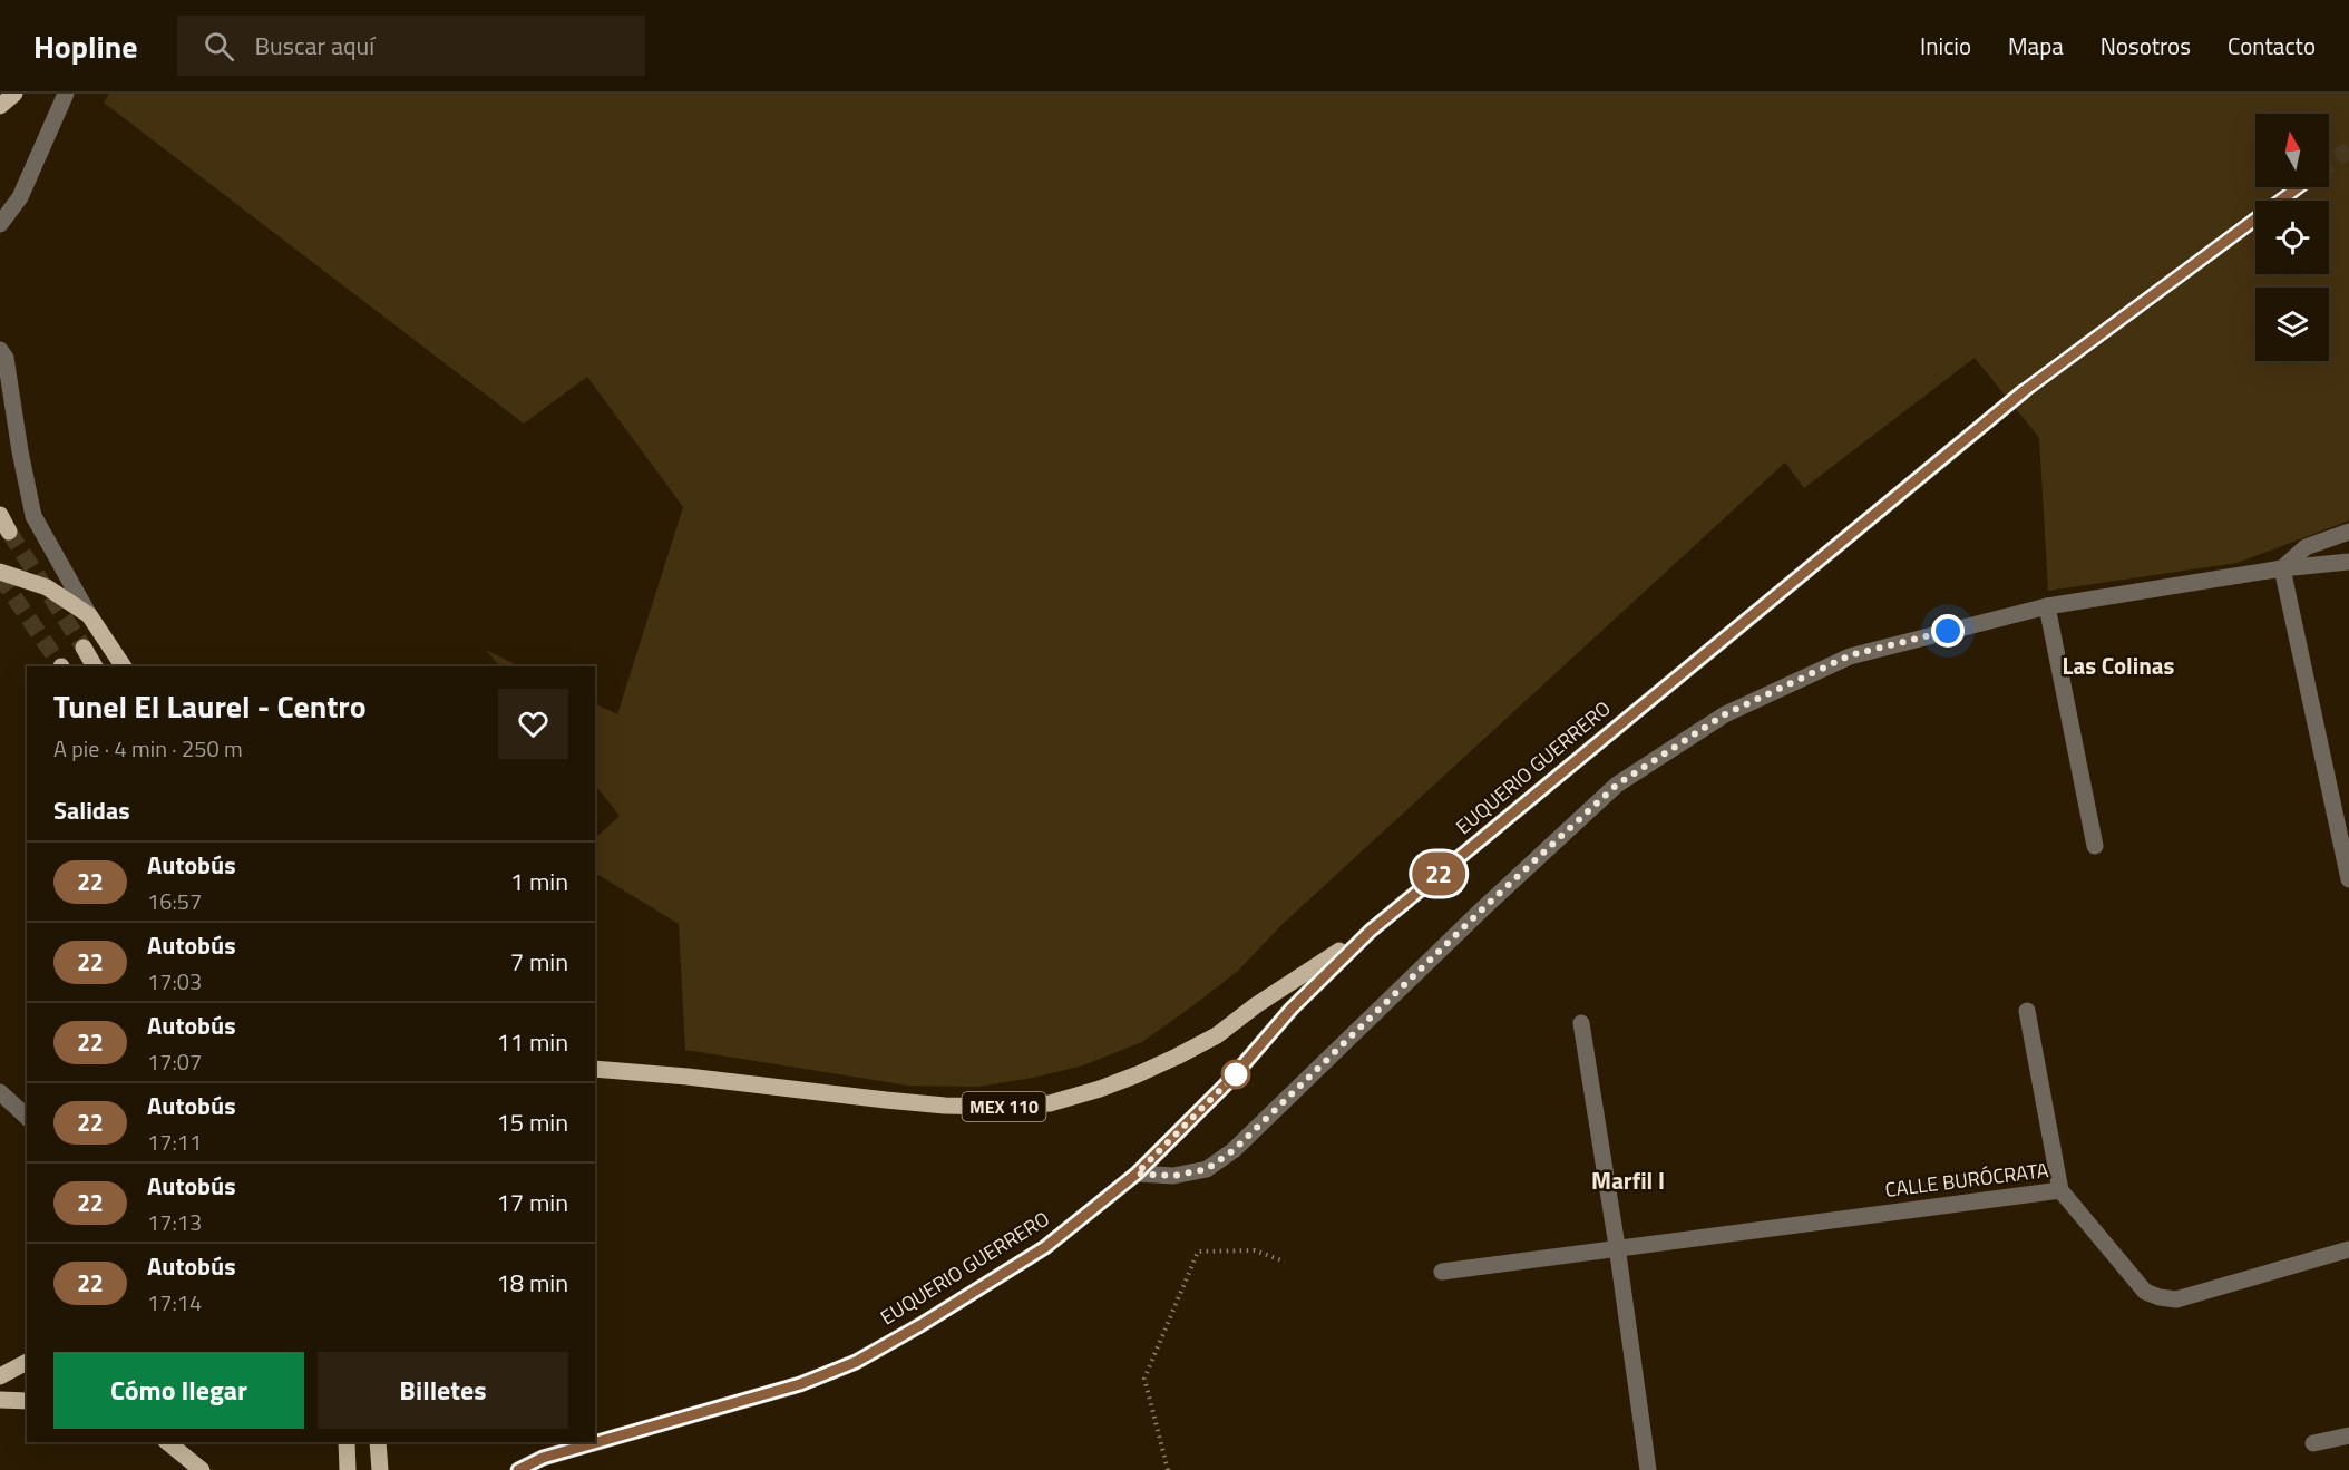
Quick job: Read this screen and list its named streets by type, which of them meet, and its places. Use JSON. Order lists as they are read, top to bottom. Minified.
{"streets":{"main road":["EUQUERIO GUERRERO","MEX 110"],"street":["CALLE BURÓCRATA"]},"crossings":[["EUQUERIO GUERRERO","MEX 110"]],"districts":["Las Colinas","Marfil I"],"lines":["bus line 22"],"north":"top","page":{"header":"Hopline","search":"Buscar aquí","nav":["Inicio","Mapa","Nosotros","Contacto"],"on_map":"22","heading":[["Tunel El Laurel - Centro","A pie · 4 min · 250 m"],"Salidas"],"list":[{"mark":"22","name":"Autobús","note":"16:57","value":"1 min"},{"mark":"22","name":"Autobús","note":"17:03","value":"7 min"},{"mark":"22","name":"Autobús","note":"17:07","value":"11 min"},{"mark":"22","name":"Autobús","note":"17:11","value":"15 min"},{"mark":"22","name":"Autobús","note":"17:13","value":"17 min"},{"mark":"22","name":"Autobús","note":"17:14","value":"18 min"}],"buttons":["Cómo llegar","Billetes"]}}
